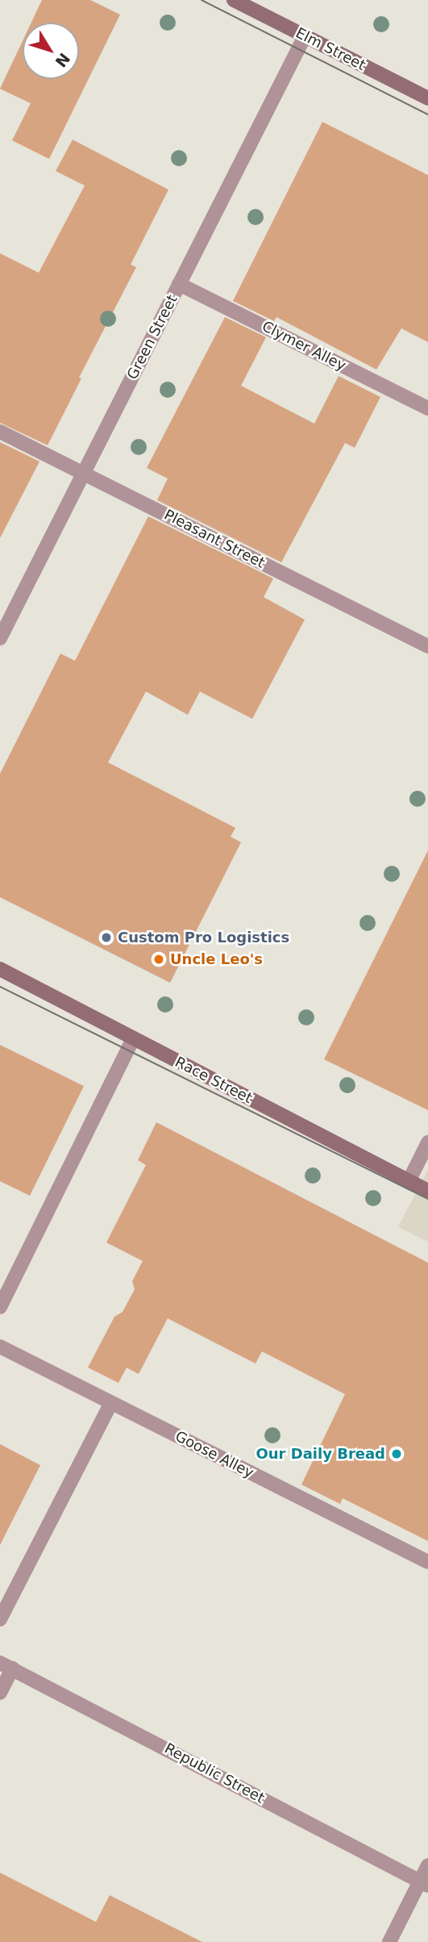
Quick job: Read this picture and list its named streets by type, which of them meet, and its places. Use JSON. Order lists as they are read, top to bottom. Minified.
{"streets":{"street":["Elm Street","Green Street","Clymer Alley","Pleasant Street","Race Street","Goose Alley","Republic Street"]},"crossings":[["Elm Street","Green Street"],["Green Street","Clymer Alley"],["Green Street","Pleasant Street"]],"places":["Custom Pro Logistics","Uncle Leo's","Our Daily Bread"],"north":"bottom right"}
